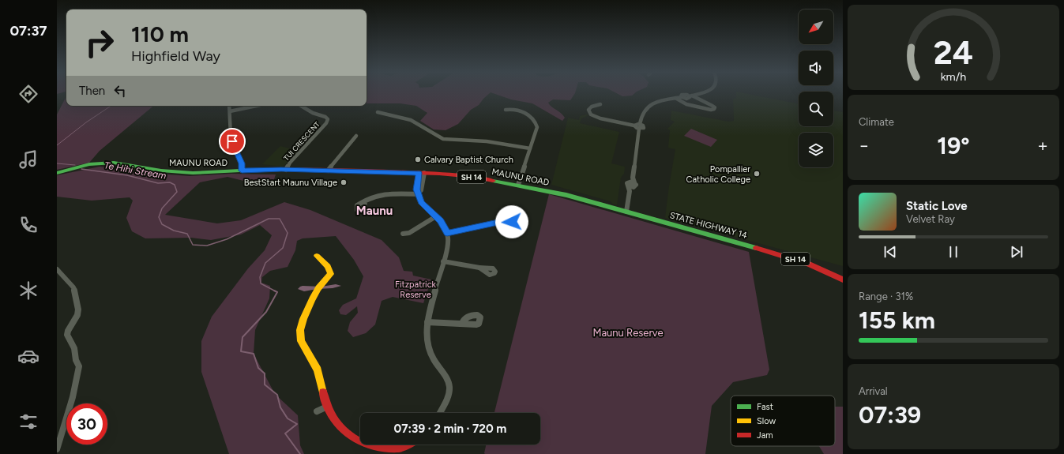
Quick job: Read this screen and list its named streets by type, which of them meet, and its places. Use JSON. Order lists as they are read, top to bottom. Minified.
{"streets":{"main road":["MAUNU ROAD","SH 14","STATE HIGHWAY 14"],"street":["TUI CRESCENT"]},"crossings":[["TUI CRESCENT","MAUNU ROAD"],["MAUNU ROAD","STATE HIGHWAY 14"]],"districts":["Maunu"],"water":["Te Hihi Stream"],"parks":["Fitzpatrick Reserve","Maunu Reserve"],"places":["Calvary Baptist Church","Pompallier Catholic College","BestStart Maunu Village"],"legend":["Fast","Slow","Jam"],"north":"bottom left","page":{"tabs":"07:37","turn":["110 m","Highfield Way"],"then":"Then","tile":["Climate",["Range · 31%","155 km"],["Arrival","07:39"]],"heat":["−","19°","+"],"song":["Static Love","Velvet Ray"],"limit":"30","trip":"07:39 · 2 min · 720 m","gauge":["24","km/h"]}}
